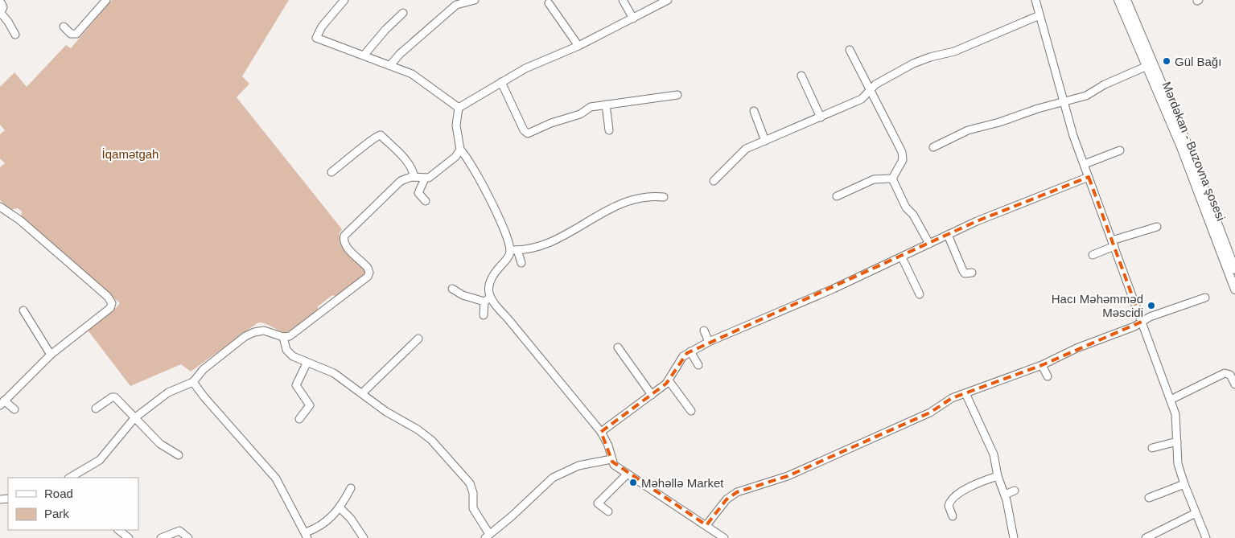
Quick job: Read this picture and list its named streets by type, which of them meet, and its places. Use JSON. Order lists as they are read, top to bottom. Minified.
{"streets":{"main road":["Mərdəkan - Buzovna şosesi"]},"parks":["İqamətgah"],"places":["Gül Bağı","Hacı Məhəmməd Məscidi","Məhəllə Market"],"legend":["Road","Park"]}
